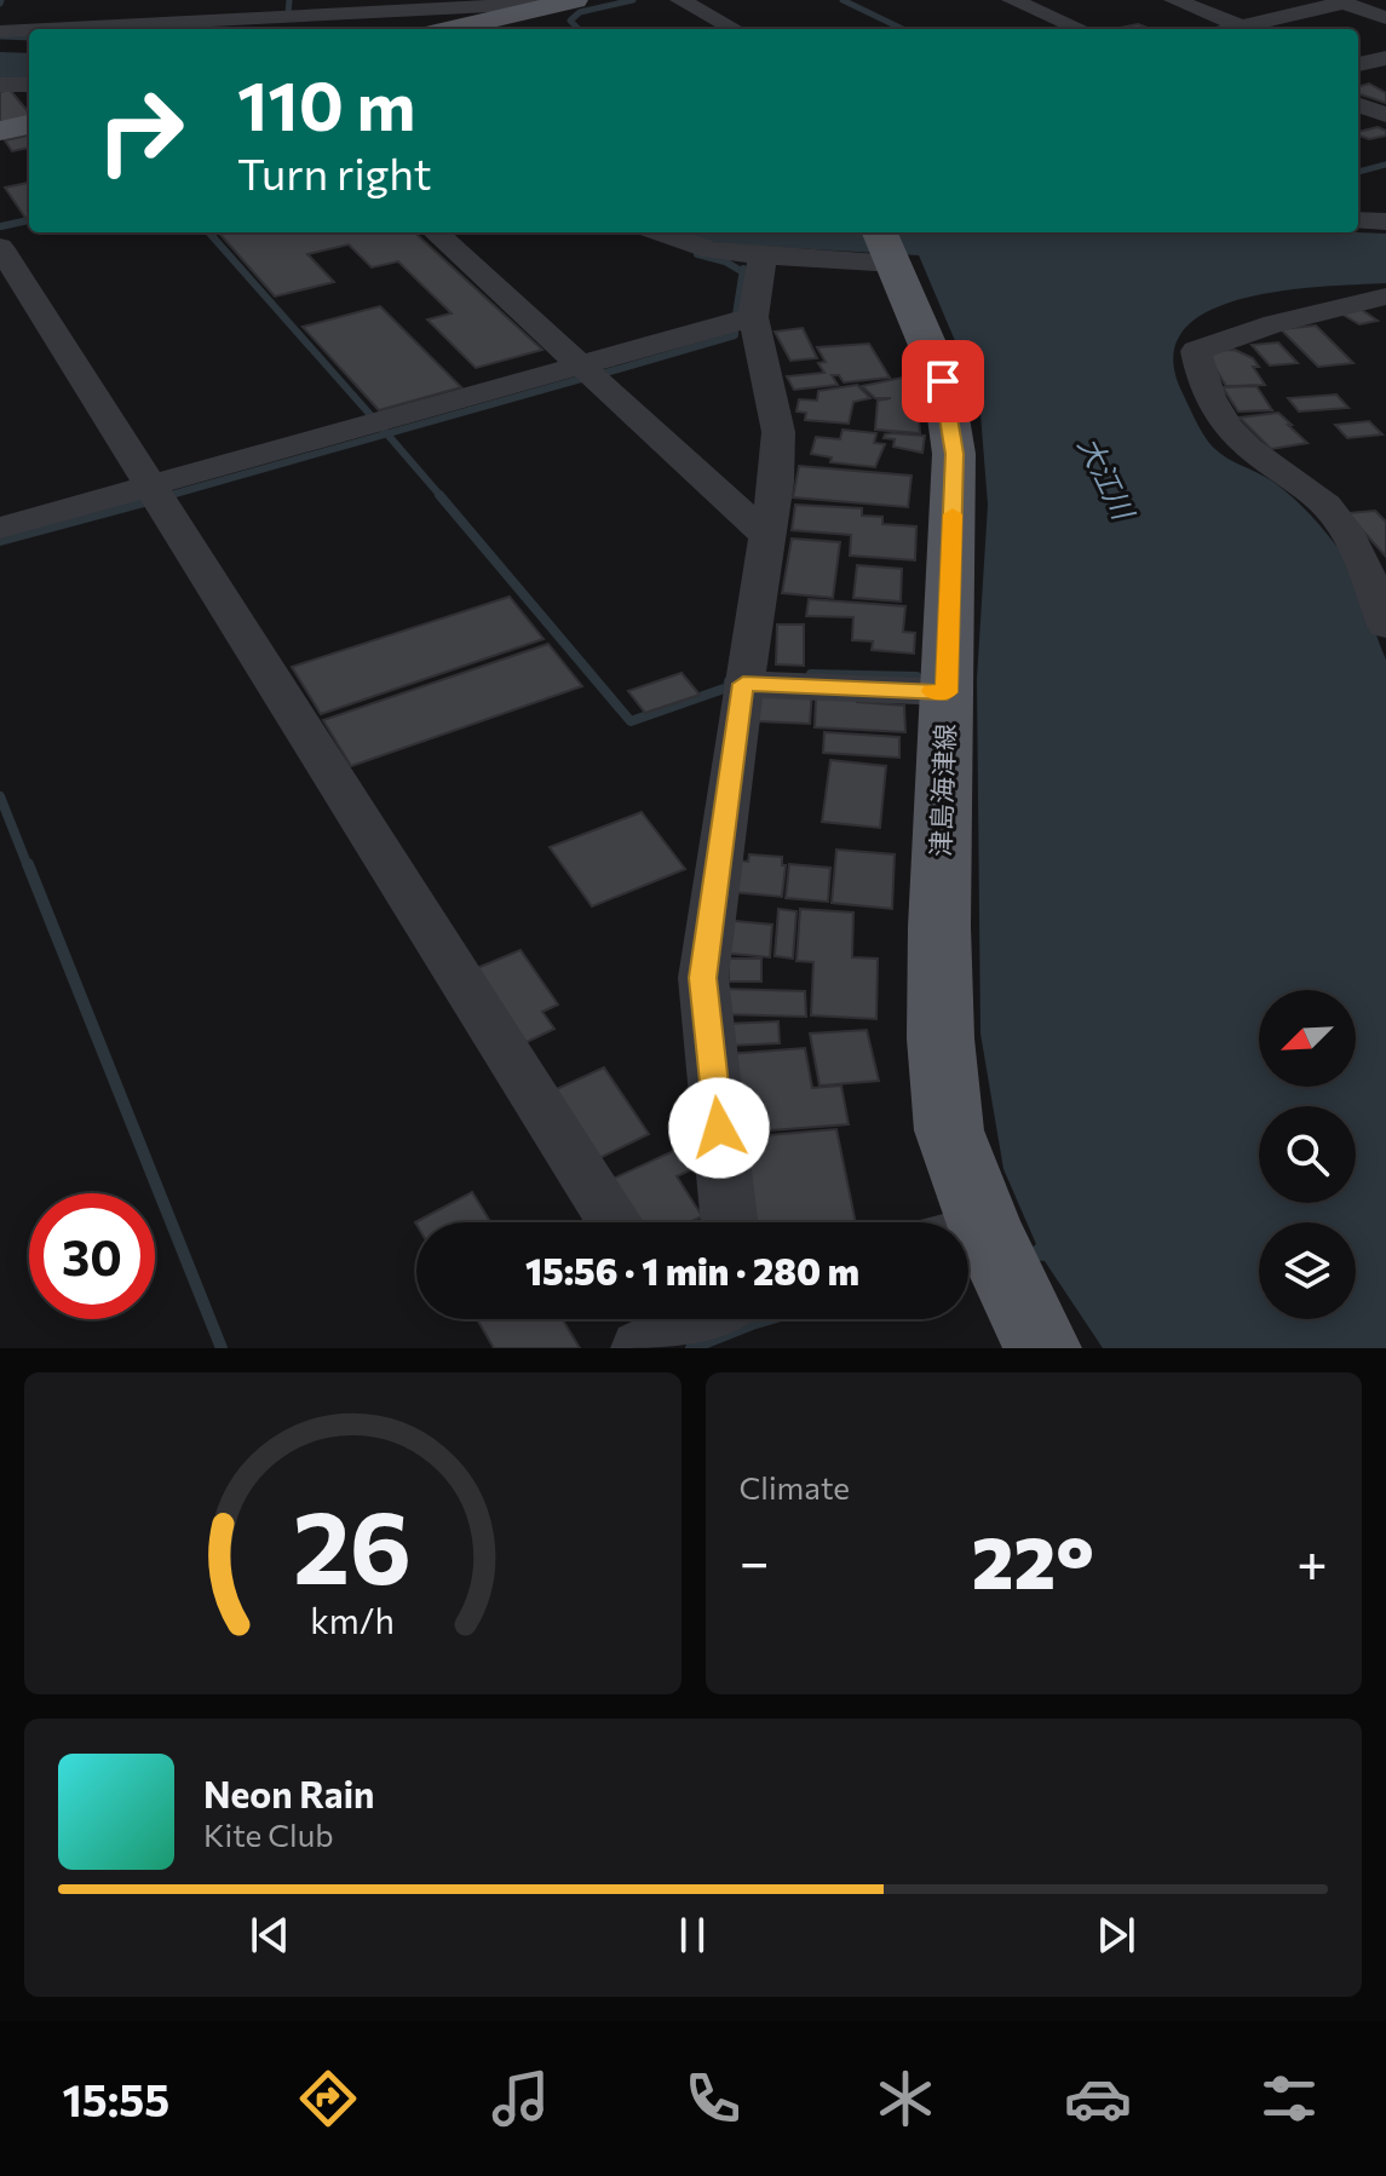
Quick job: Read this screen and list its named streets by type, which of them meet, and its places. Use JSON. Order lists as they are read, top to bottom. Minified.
{"streets":{"main road":["津島海津線"]},"water":["大江川"],"north":"bottom left","page":{"turn":["110 m","Turn right"],"limit":"30","trip":"15:56 · 1 min · 280 m","tile":"Climate","heat":["−","22°","+"],"song":["Neon Rain","Kite Club"],"tabs":"15:55","gauge":["26","km/h"]}}
